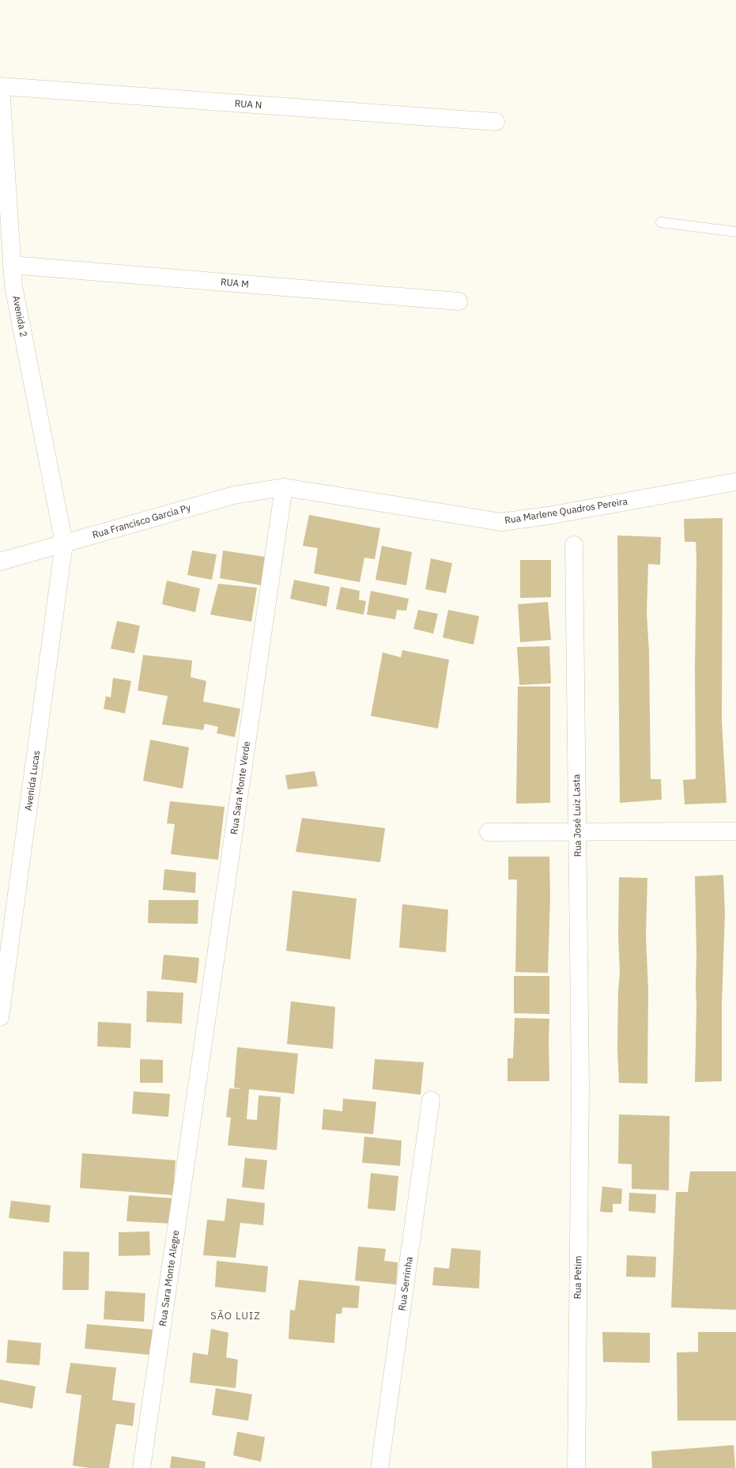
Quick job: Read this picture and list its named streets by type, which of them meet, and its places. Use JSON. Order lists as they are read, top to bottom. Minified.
{"streets":{"street":["RUA N","RUA M","Avenida 2","Rua Marlene Quadros Pereira","Rua Francisco Garcia Py","Avenida Lucas","Rua Sara Monte Verde","Rua José Luiz Lasta","Rua Petim","Rua Sara Monte Alegre","Rua Serrinha"]},"crossings":[["RUA N","Avenida 2"],["RUA M","Avenida 2"],["Avenida 2","Rua Francisco Garcia Py"],["Avenida 2","Avenida Lucas"],["Rua Marlene Quadros Pereira","Rua Francisco Garcia Py"],["Rua Marlene Quadros Pereira","Rua Sara Monte Verde"],["Rua Francisco Garcia Py","Avenida Lucas"],["Rua Francisco Garcia Py","Rua Sara Monte Verde"],["Rua Sara Monte Verde","Rua Sara Monte Alegre"],["Rua José Luiz Lasta","Rua Petim"]],"districts":["SÃO LUIZ"]}
